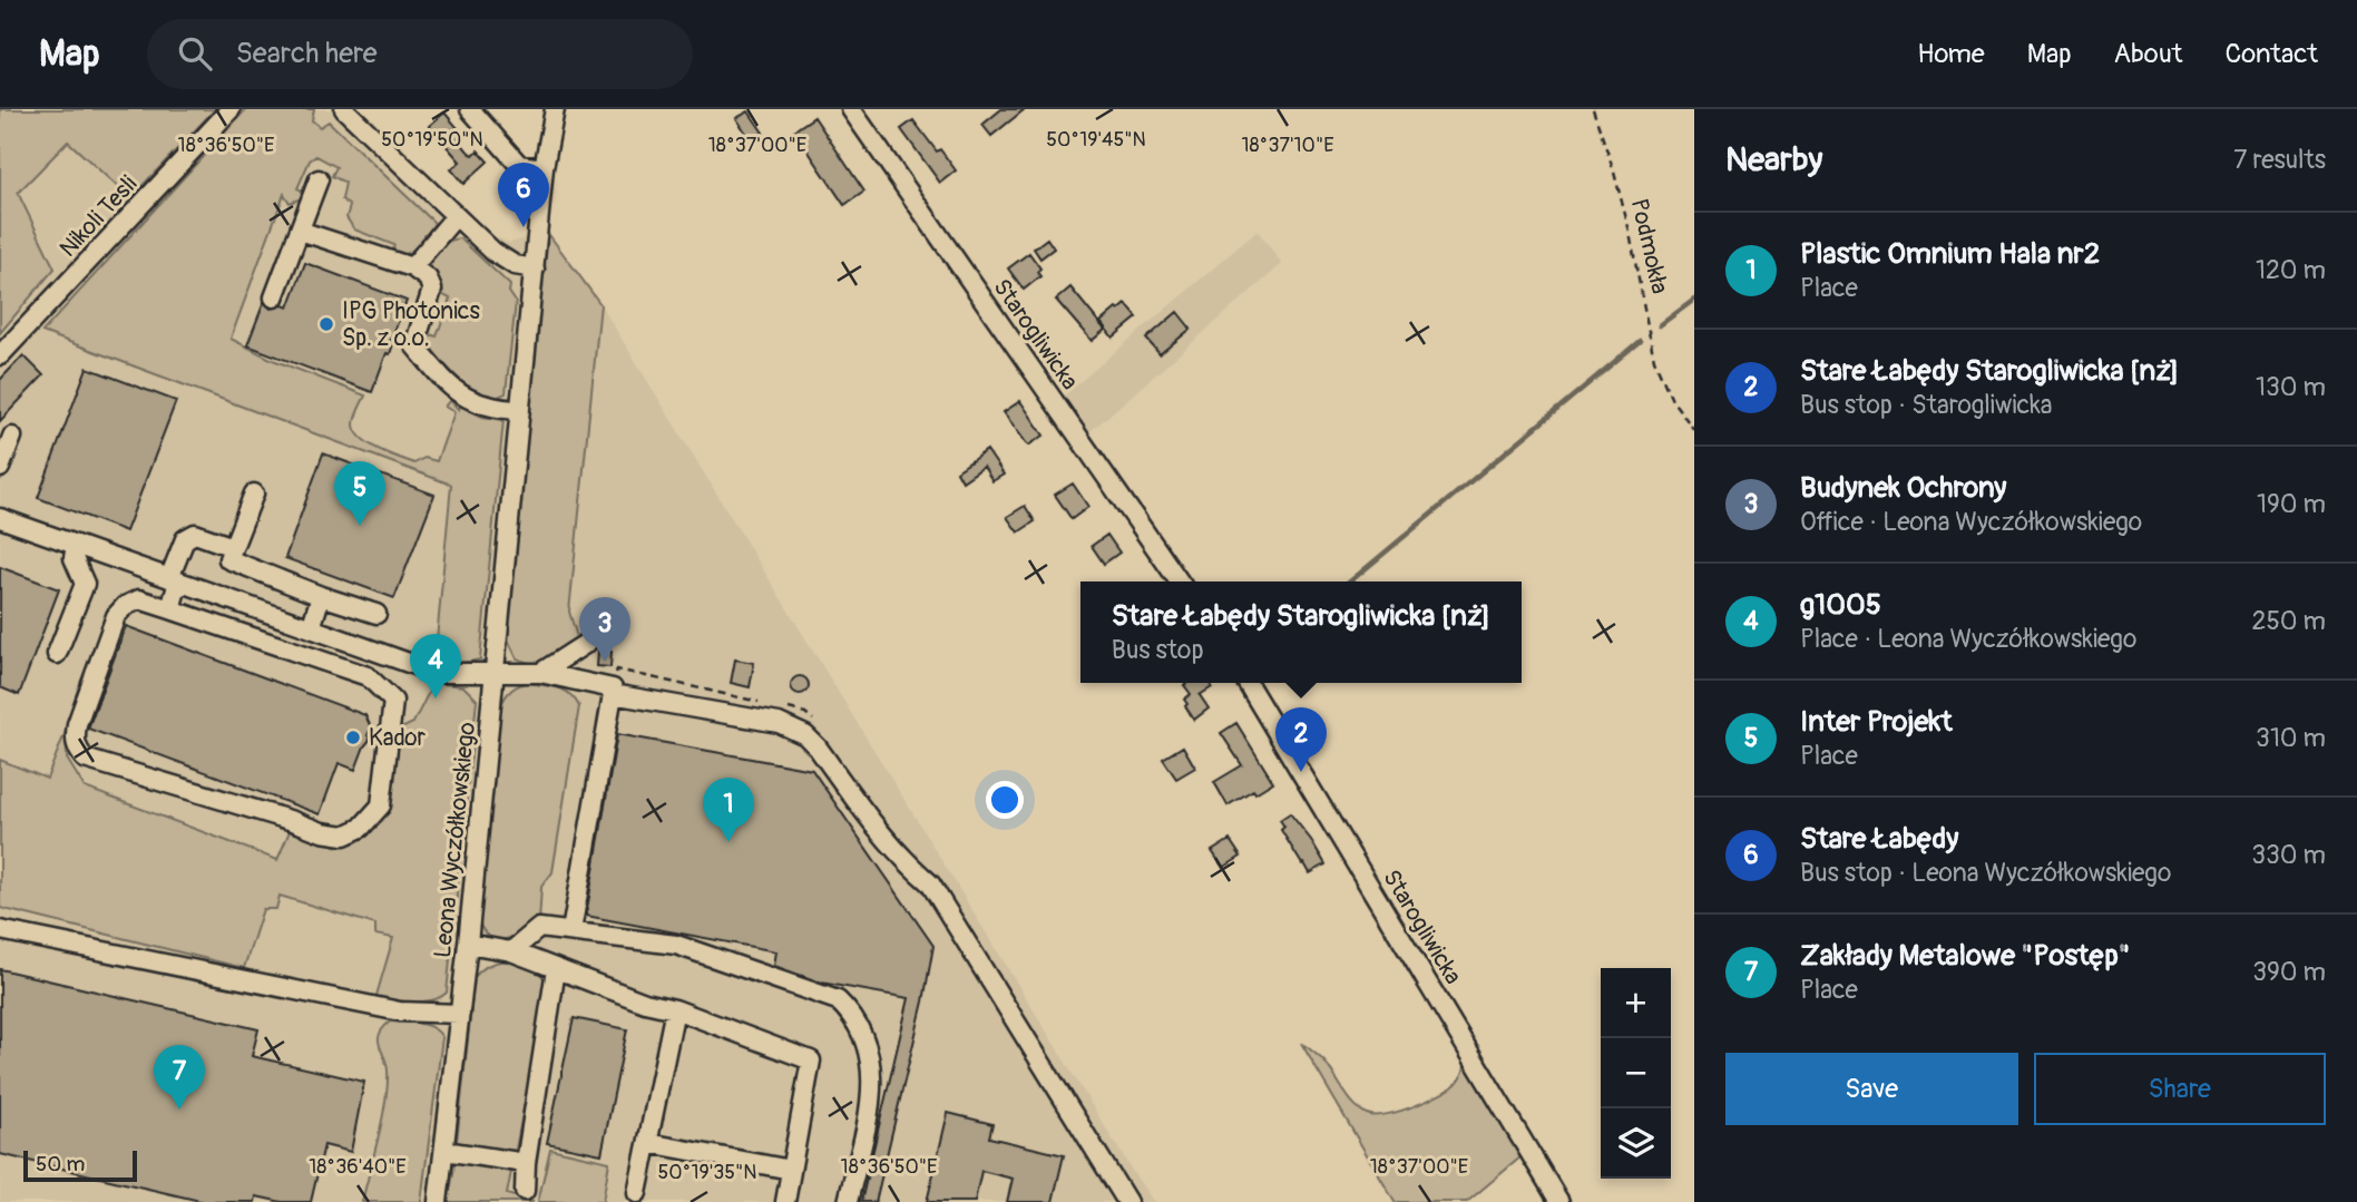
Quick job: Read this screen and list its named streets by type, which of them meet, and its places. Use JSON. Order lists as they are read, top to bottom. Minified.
{"streets":{"street":["Nikoli Tesli","Starogliwicka","Leona Wyczółkowskiego"],"path":["Podmokła"]},"places":["IPG Photonics Sp. z o.o.","Kador"],"scale_bar":"50 m","page":{"header":"Map","search":"Search here","nav":["Home","Map","About","Contact"],"heading":["Nearby","7 results"],"pins":["6","5","3","4","2","1","7"],"list":[{"mark":"1","name":"Plastic Omnium Hala nr2","note":"Place","value":"120 m"},{"mark":"2","name":"Stare Łabędy Starogliwicka [nż]","note":"Bus stop · Starogliwicka","value":"130 m"},{"mark":"3","name":"Budynek Ochrony","note":"Office · Leona Wyczółkowskiego","value":"190 m"},{"mark":"4","name":"g1005","note":"Place · Leona Wyczółkowskiego","value":"250 m"},{"mark":"5","name":"Inter Projekt","note":"Place","value":"310 m"},{"mark":"6","name":"Stare Łabędy","note":"Bus stop · Leona Wyczółkowskiego","value":"330 m"},{"mark":"7","name":"Zakłady Metalowe \"Postęp\"","note":"Place","value":"390 m"}],"popup":["Stare Łabędy Starogliwicka [nż]","Bus stop"],"map_buttons":["+","−"],"buttons":["Save","Share"],"scale":"50 m"},"coordinates":["50°19'50\"N","50°19'45\"N","18°36'50\"E","18°37'00\"E","18°37'10\"E","18°36'40\"E","50°19'35\"N"]}
